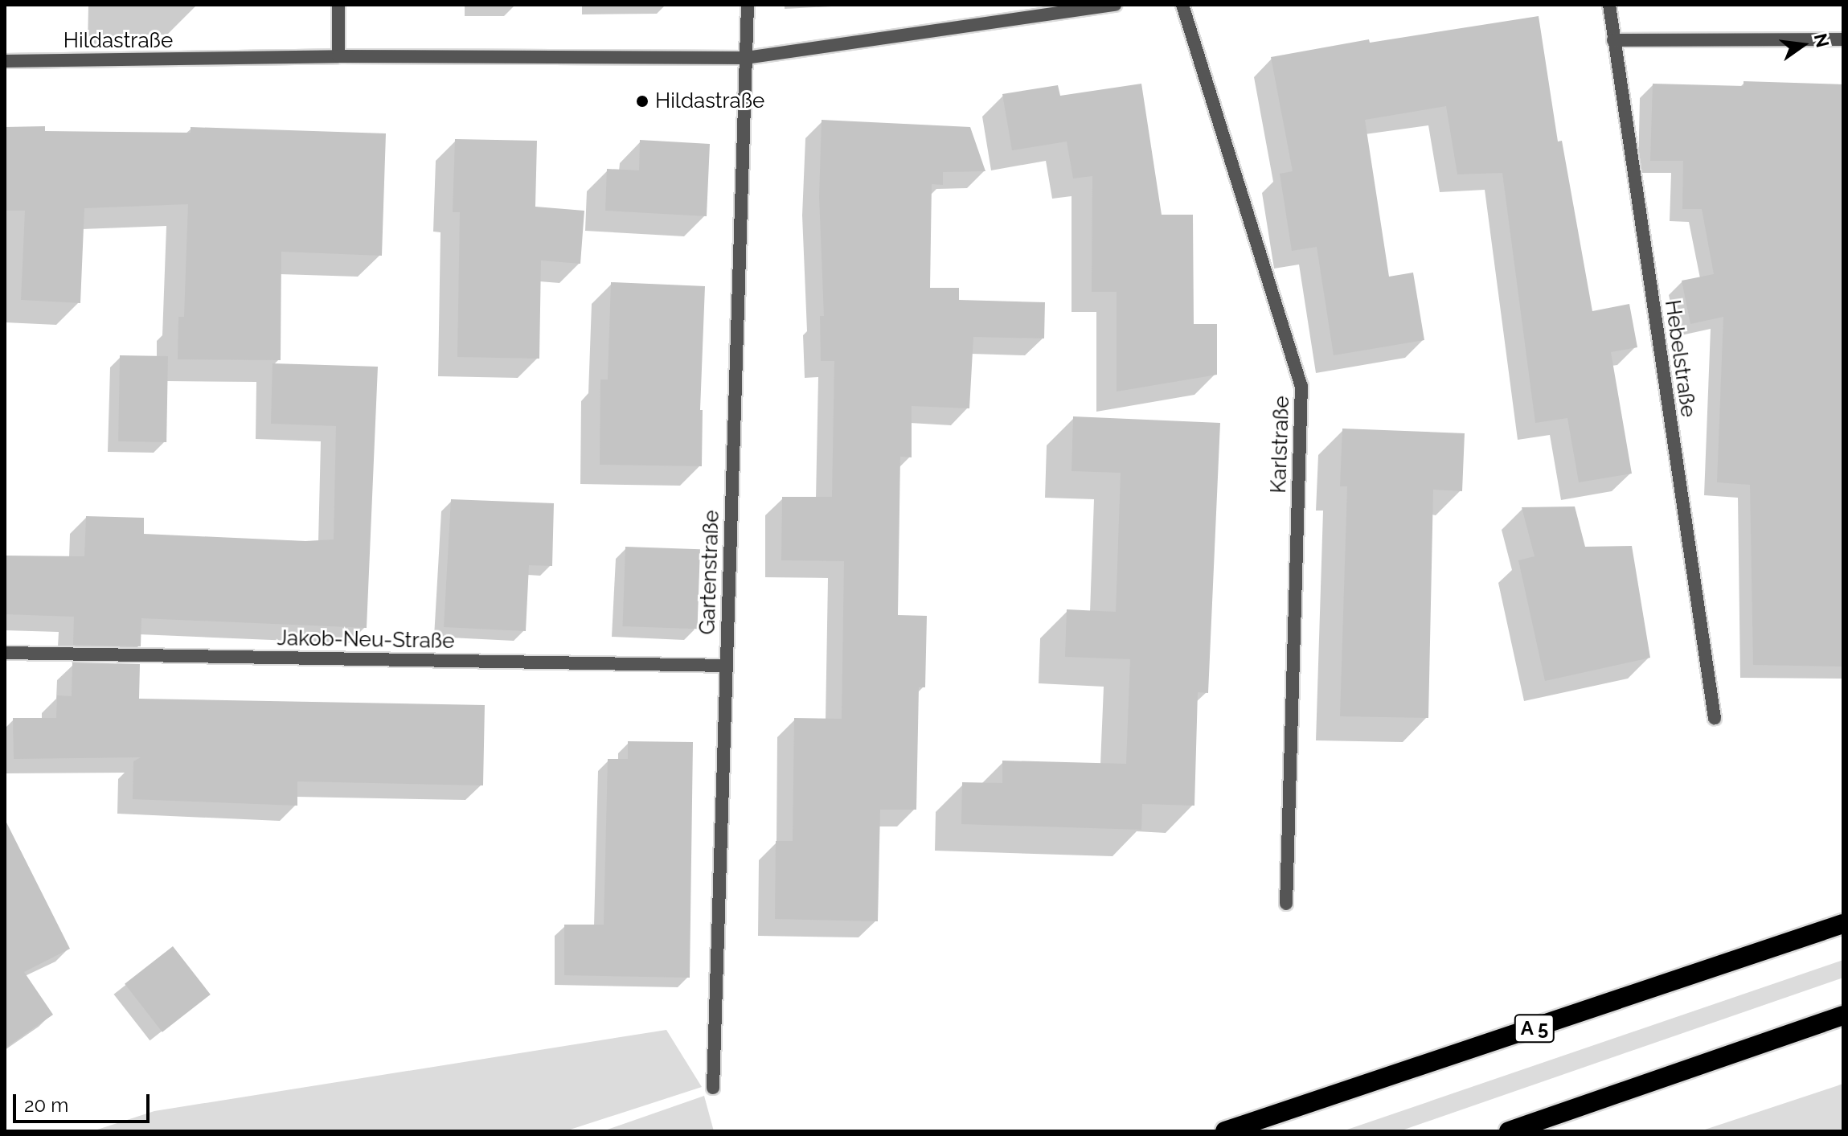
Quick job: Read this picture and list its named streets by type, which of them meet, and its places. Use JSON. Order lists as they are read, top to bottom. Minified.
{"streets":{"highway":["A 5"],"street":["Hildastraße","Hebelstraße","Karlstraße","Gartenstraße","Jakob-Neu-Straße"]},"crossings":[["Hildastraße","Gartenstraße"],["Gartenstraße","Jakob-Neu-Straße"]],"places":["Hildastraße"],"scale_bar":"20 m","north":"right"}
